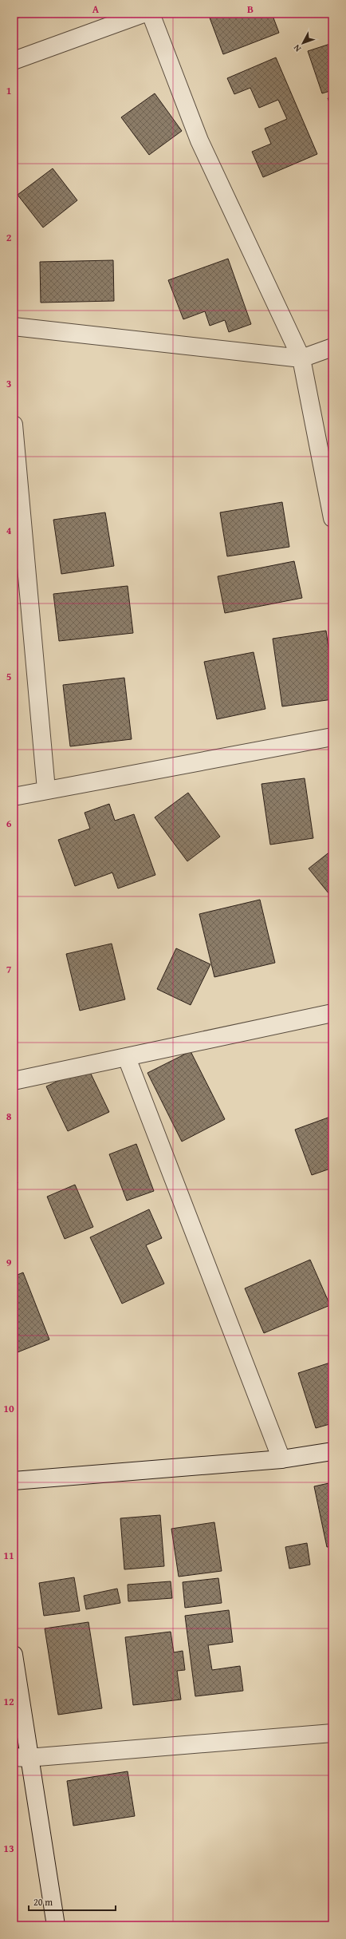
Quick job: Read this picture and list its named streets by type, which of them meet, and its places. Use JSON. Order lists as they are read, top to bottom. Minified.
{"scale_bar":"20 m","north":"bottom left","grid":{"columns":["A","B"],"rows":["1","2","3","4","5","6","7","8","9","10","11","12","13"]}}
